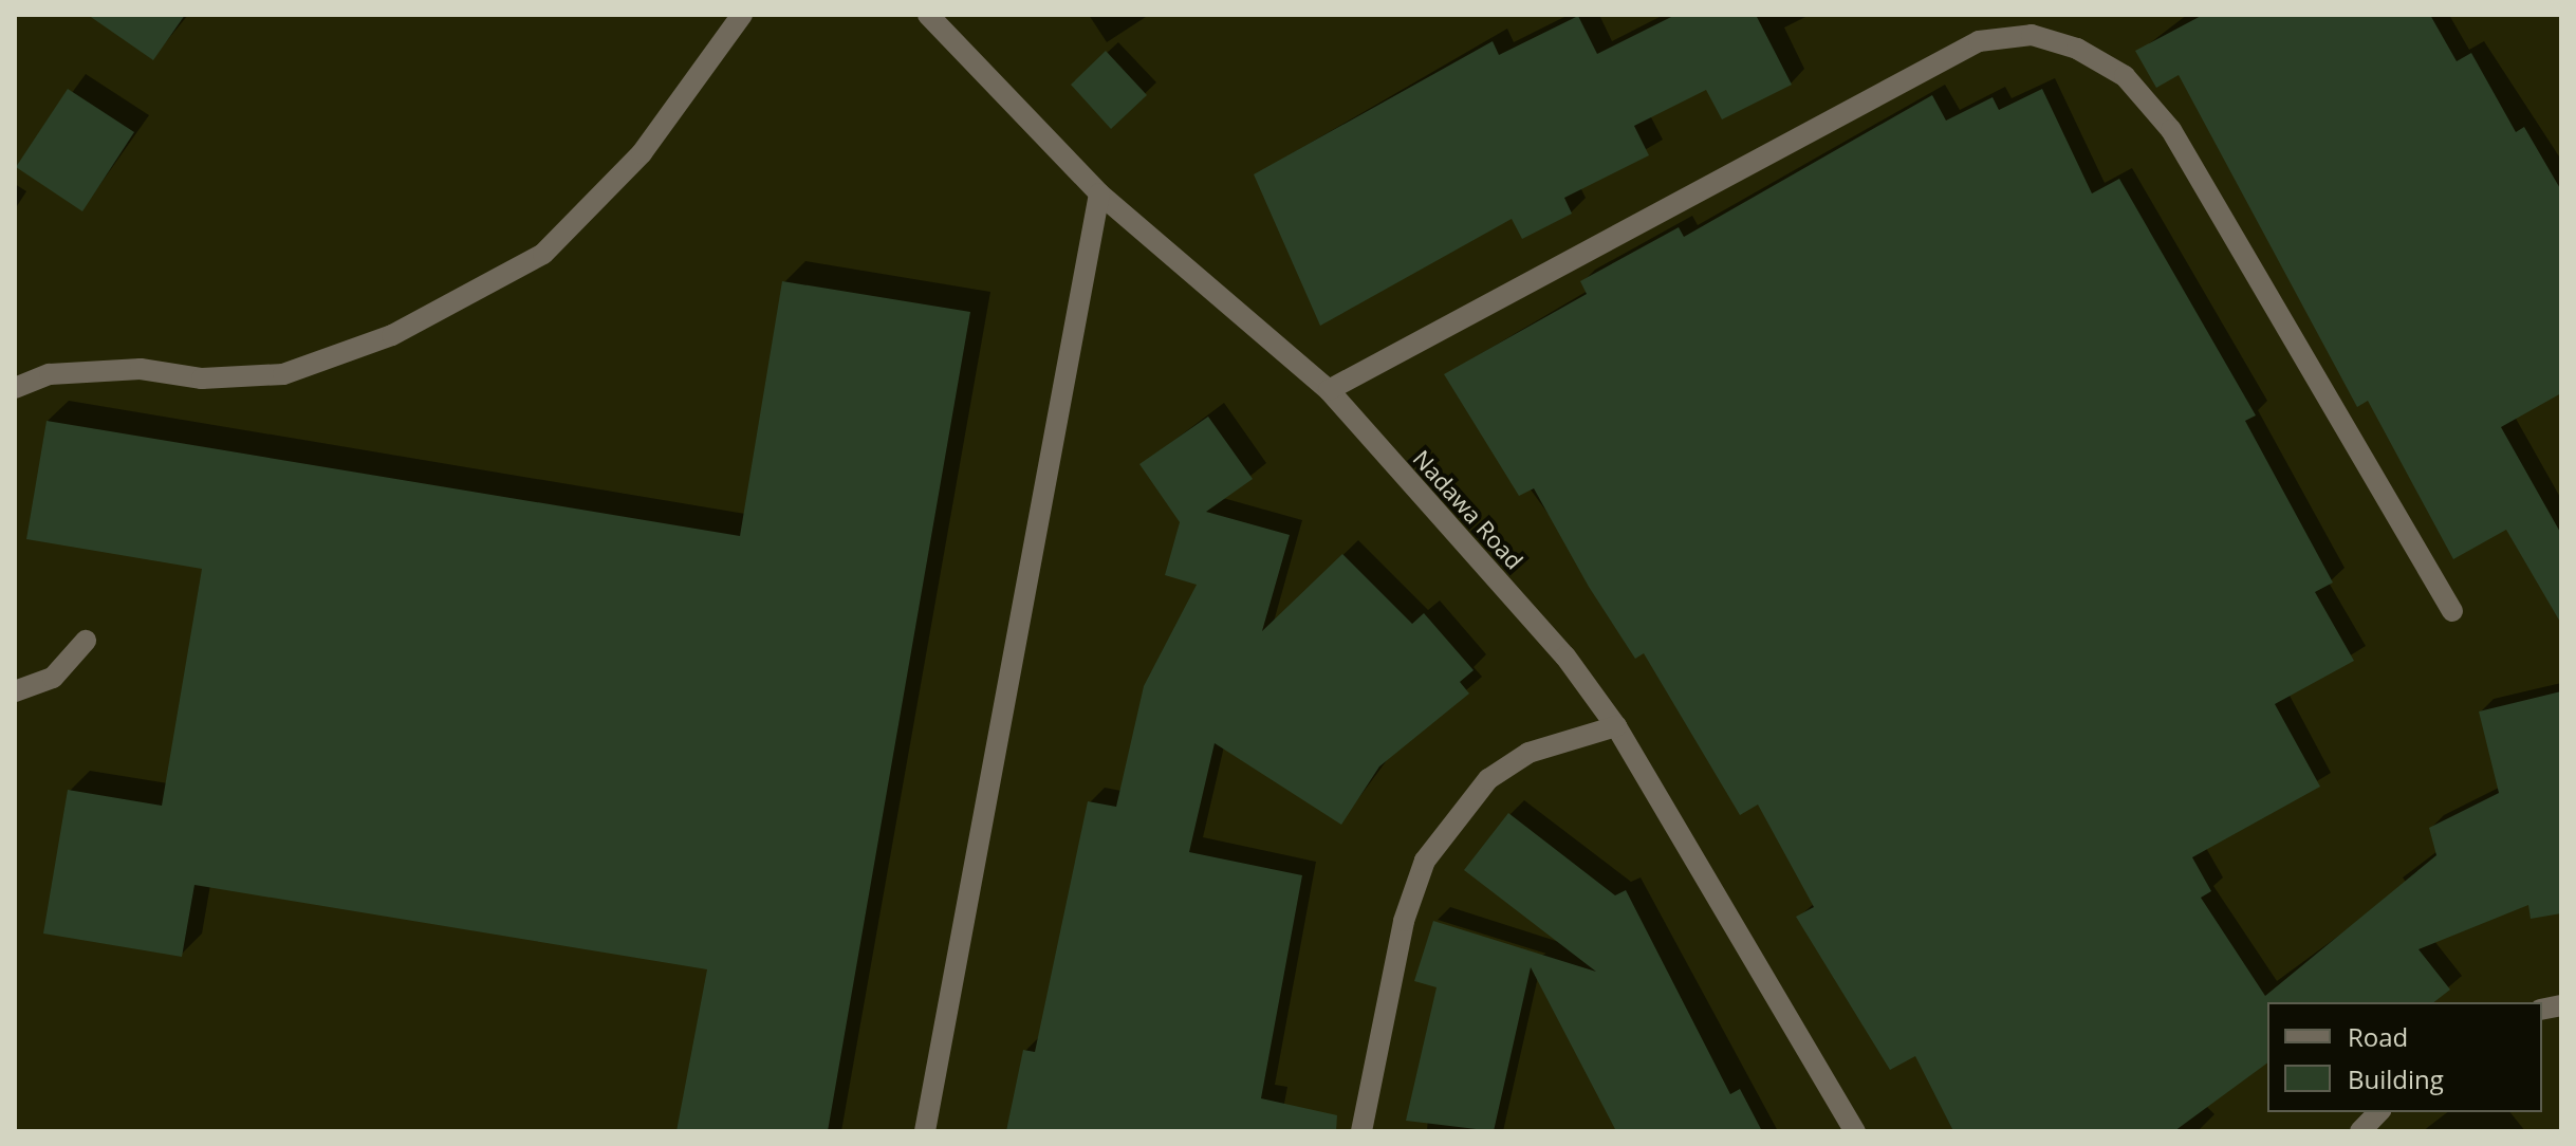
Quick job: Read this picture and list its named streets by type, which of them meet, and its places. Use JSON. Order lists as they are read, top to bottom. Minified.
{"streets":{"street":["Nadawa Road"]},"legend":["Road","Building"]}
